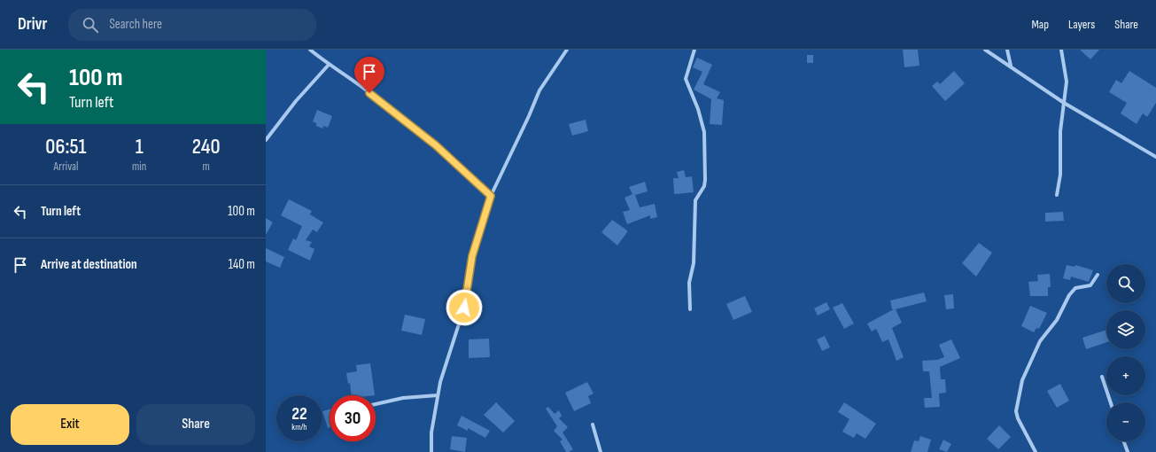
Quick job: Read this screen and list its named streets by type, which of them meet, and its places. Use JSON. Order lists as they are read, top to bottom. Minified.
{"page":{"header":"Drivr","search":"Search here","nav":["Map","Layers","Share"],"turn":["100 m","Turn left"],"eta":["06:51","Arrival","1","min","240","m"],"list":[{"name":"Turn left","value":"100 m"},{"name":"Arrive at destination","value":"140 m"}],"map_buttons":["+","−"],"speed":"22 km/h","limit":"30","buttons":["Exit","Share"]}}
